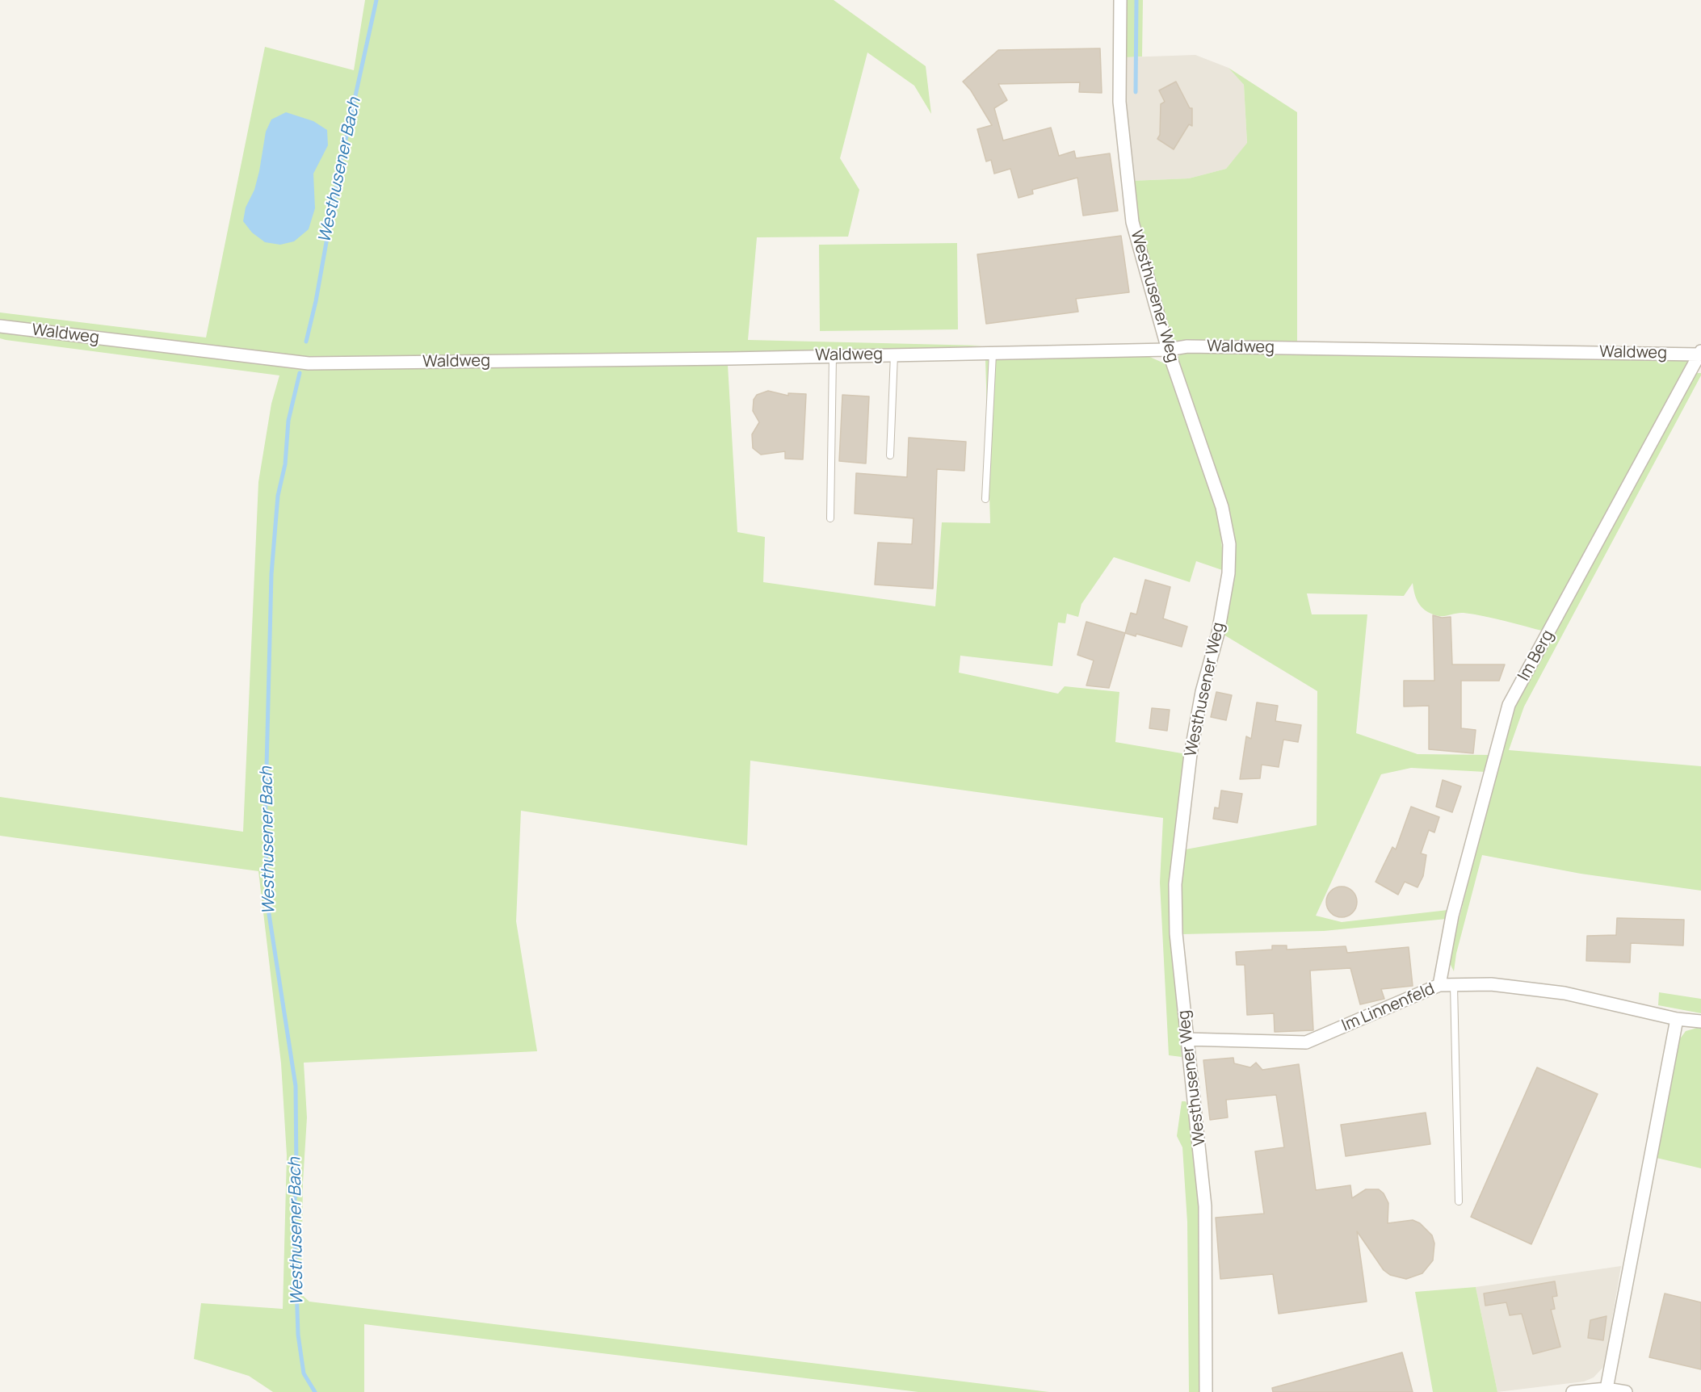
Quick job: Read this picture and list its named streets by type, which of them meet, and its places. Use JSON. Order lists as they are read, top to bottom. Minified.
{"streets":{"street":["Westhusener Weg","Waldweg","Im Berg","Im Linnenfeld"]},"crossings":[["Westhusener Weg","Waldweg"],["Westhusener Weg","Im Linnenfeld"],["Waldweg","Im Berg"],["Im Berg","Im Linnenfeld"]],"water":["Westhusener Bach"]}
